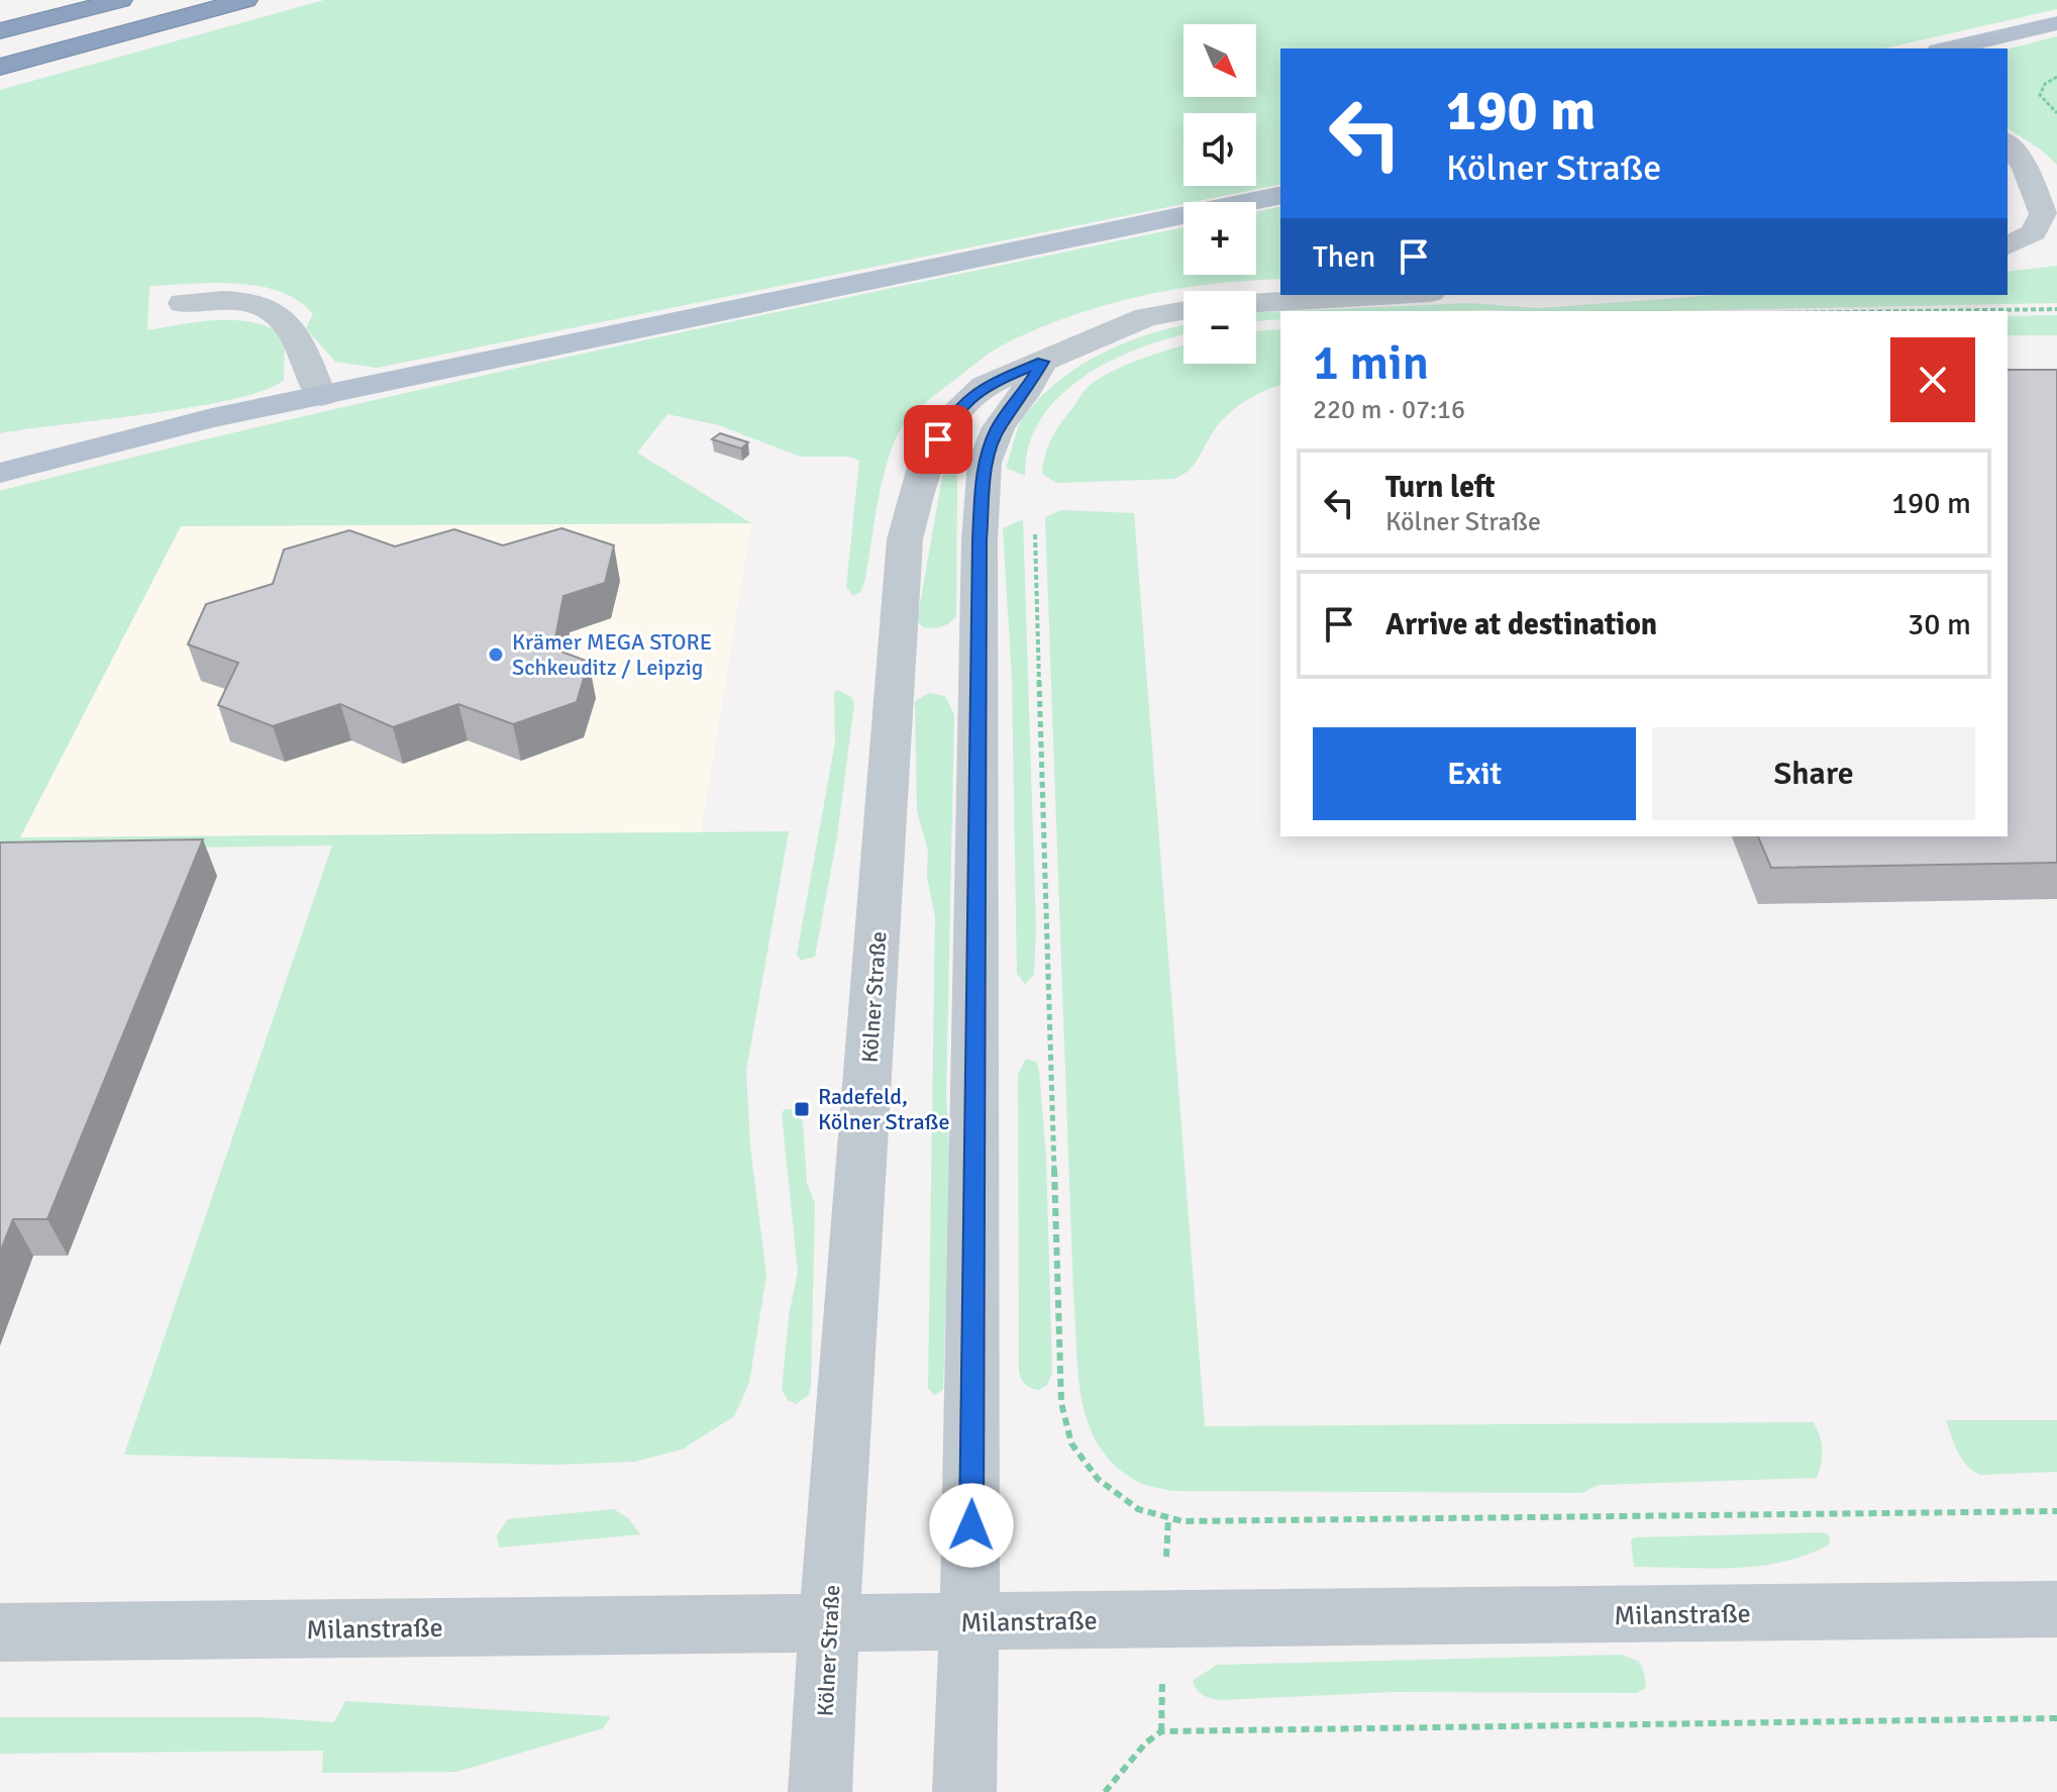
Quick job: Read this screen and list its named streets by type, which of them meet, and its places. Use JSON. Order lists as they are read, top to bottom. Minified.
{"streets":{"street":["Kölner Straße","Milanstraße"]},"crossings":[["Kölner Straße","Milanstraße"]],"places":{"other":["Krämer MEGA STORE Schkeuditz / Leipzig"],"transit":["Radefeld, Kölner Straße"]},"north":"bottom right","page":{"map_buttons":["+","−"],"turn":["190 m","Kölner Straße"],"then":"Then","heading":["1 min","220 m · 07:16"],"list":[{"name":"Turn left","note":"Kölner Straße","value":"190 m"},{"name":"Arrive at destination","value":"30 m"}],"buttons":["Exit","Share"]}}
